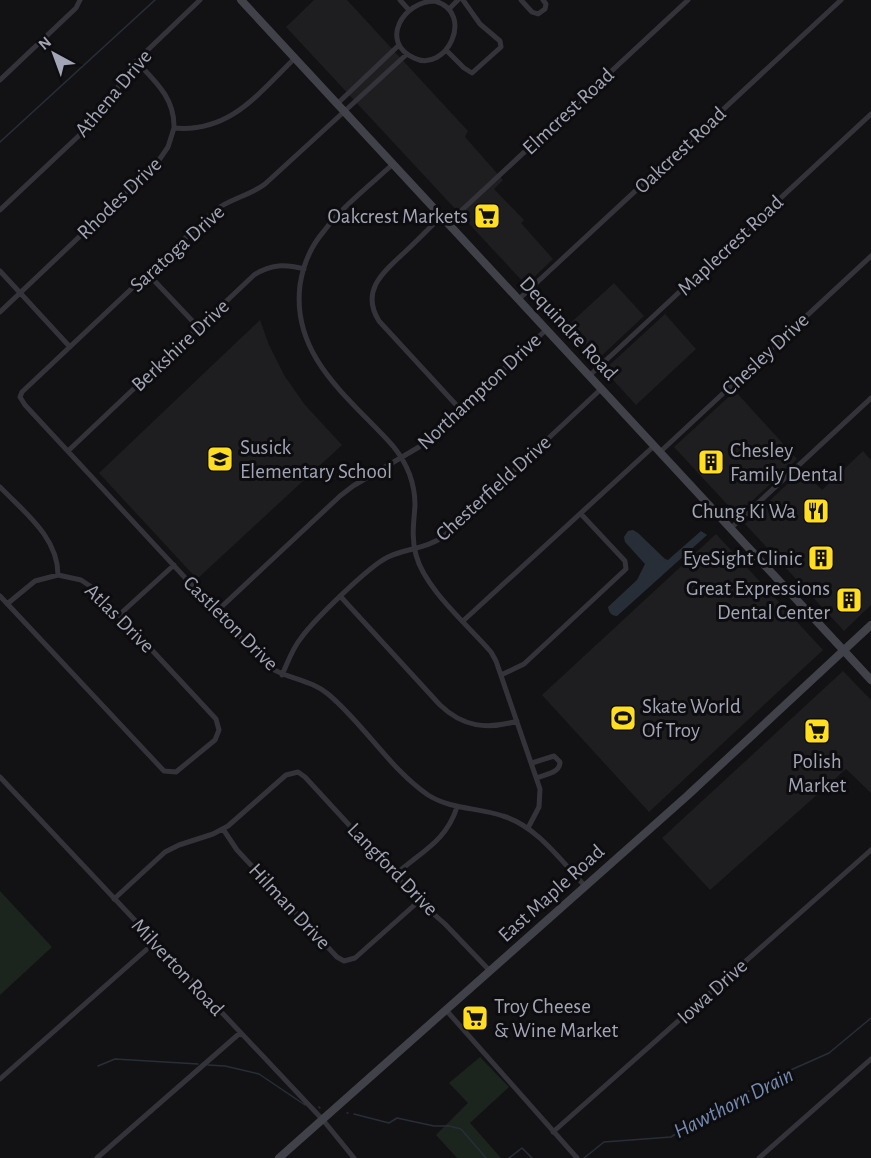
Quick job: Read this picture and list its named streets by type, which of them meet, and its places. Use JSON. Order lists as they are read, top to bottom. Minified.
{"streets":{"main road":["Dequindre Road","East Maple Road"],"street":["Athena Drive","Elmcrest Road","Oakcrest Road","Rhodes Drive","Maplecrest Road","Saratoga Drive","Berkshire Drive","Chesley Drive","Northampton Drive","Chesterfield Drive","Atlas Drive","Castleton Drive","Langford Drive","Hilman Drive","Milverton Road","Iowa Drive"]},"crossings":[["Elmcrest Road","Dequindre Road"],["Oakcrest Road","Dequindre Road"],["Maplecrest Road","Dequindre Road"],["Saratoga Drive","Dequindre Road"],["Saratoga Drive","Castleton Drive"],["Dequindre Road","Chesley Drive"],["Dequindre Road","Northampton Drive"],["Dequindre Road","Chesterfield Drive"],["Dequindre Road","East Maple Road"],["Berkshire Drive","Castleton Drive"],["Northampton Drive","Castleton Drive"],["Chesterfield Drive","Castleton Drive"],["Castleton Drive","East Maple Road"],["Langford Drive","East Maple Road"],["Langford Drive","Hilman Drive"],["East Maple Road","Milverton Road"]],"water":["Hawthorn Drain"],"places":{"supermarket":["Oakcrest Markets","Polish Market","Troy Cheese & Wine Market"],"school or university":["Susick Elementary School"],"building":["Chesley Family Dental","EyeSight Clinic","Great Expressions Dental Center"],"restaurant":["Chung Ki Wa"],"sports":["Skate World Of Troy"]},"north":"top left"}
